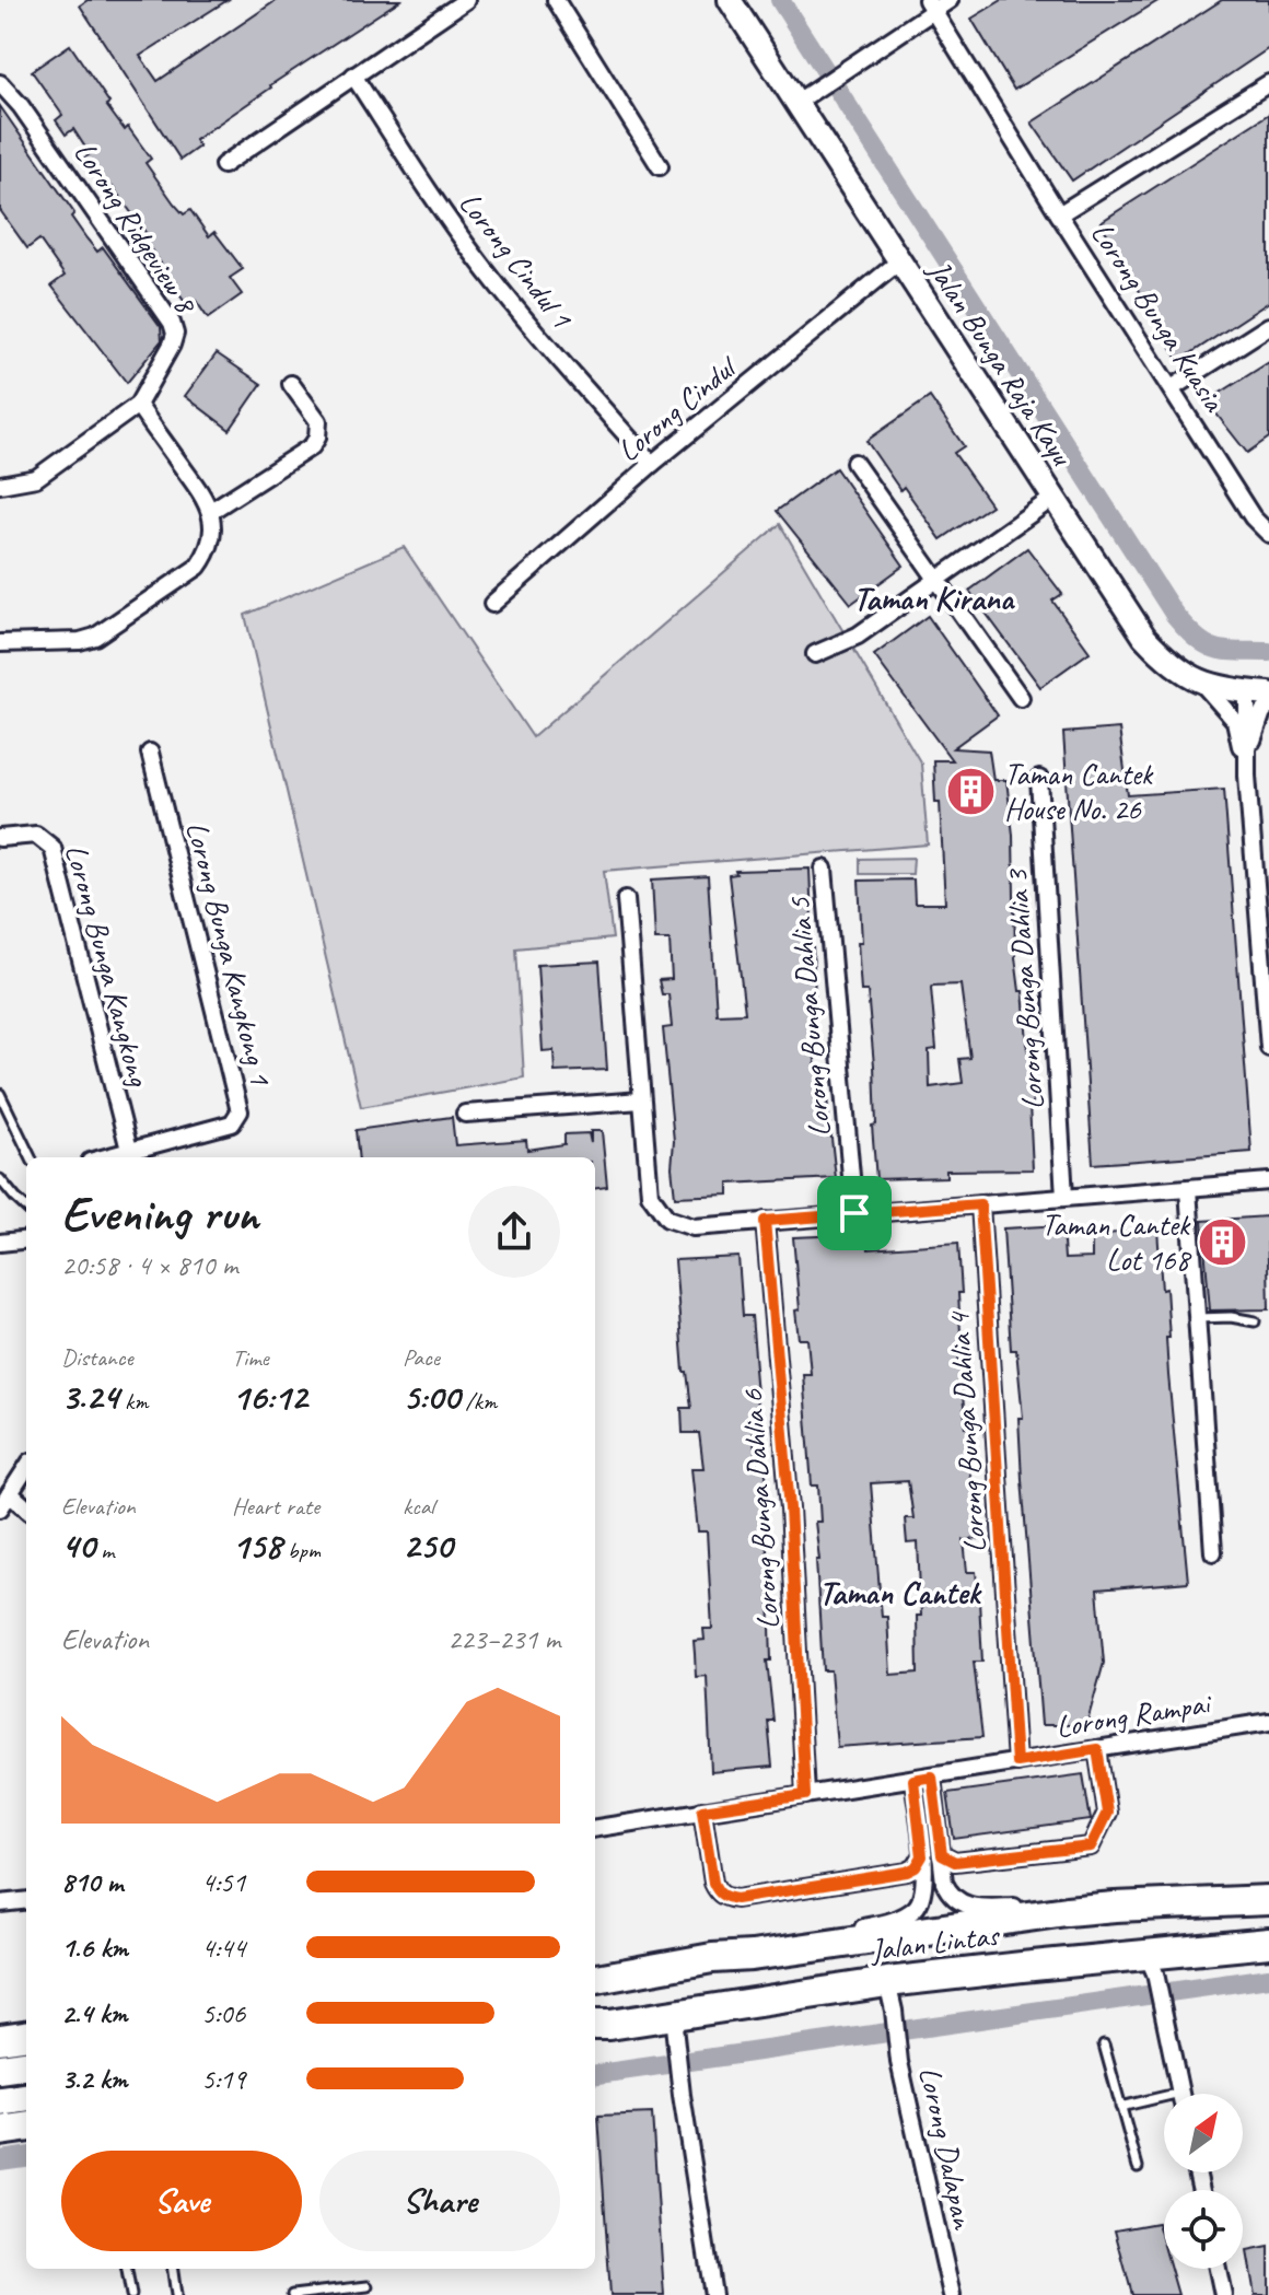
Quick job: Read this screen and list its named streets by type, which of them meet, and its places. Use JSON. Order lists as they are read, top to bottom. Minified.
{"streets":{"highway":["Jalan Lintas"],"street":["Lorong Ridgeview 8","Lorong Cindul 1","Lorong Bunga Kuasia","Jalan Bunga Raja Kayu","Lorong Cindul","Lorong Bunga Kangkong 1","Lorong Bunga Kangkong","Lorong Bunga Dahlia 3","Lorong Bunga Dahlia 5","Lorong Bunga Dahlia 4","Lorong Bunga Dahlia 6","Lorong Rampai","Lorong Dalapan"]},"crossings":[["Lorong Cindul 1","Lorong Cindul"],["Jalan Bunga Raja Kayu","Lorong Cindul"],["Lorong Bunga Kangkong 1","Lorong Bunga Kangkong"],["Lorong Bunga Dahlia 4","Lorong Rampai"],["Lorong Bunga Dahlia 6","Lorong Rampai"],["Jalan Lintas","Lorong Dalapan"]],"districts":["Taman Kirana","Taman Cantek"],"places":{"building":["Taman Cantek House No. 26","Taman Cantek Lot 168"]},"north":"top right","page":{"heading":["Evening run","20:58 · 4 × 810 m"],"stats":[["Distance","3.24 km"],["Time","16:12"],["Pace","5:00 /km"],["Elevation","40 m"],["Heart rate","158 bpm"],["kcal","250"]],"chart":["Elevation","223–231 m"],"list":[{"name":"810 m","note":"4:51"},{"name":"1.6 km","note":"4:44"},{"name":"2.4 km","note":"5:06"},{"name":"3.2 km","note":"5:19"}],"buttons":["Save","Share"]}}
